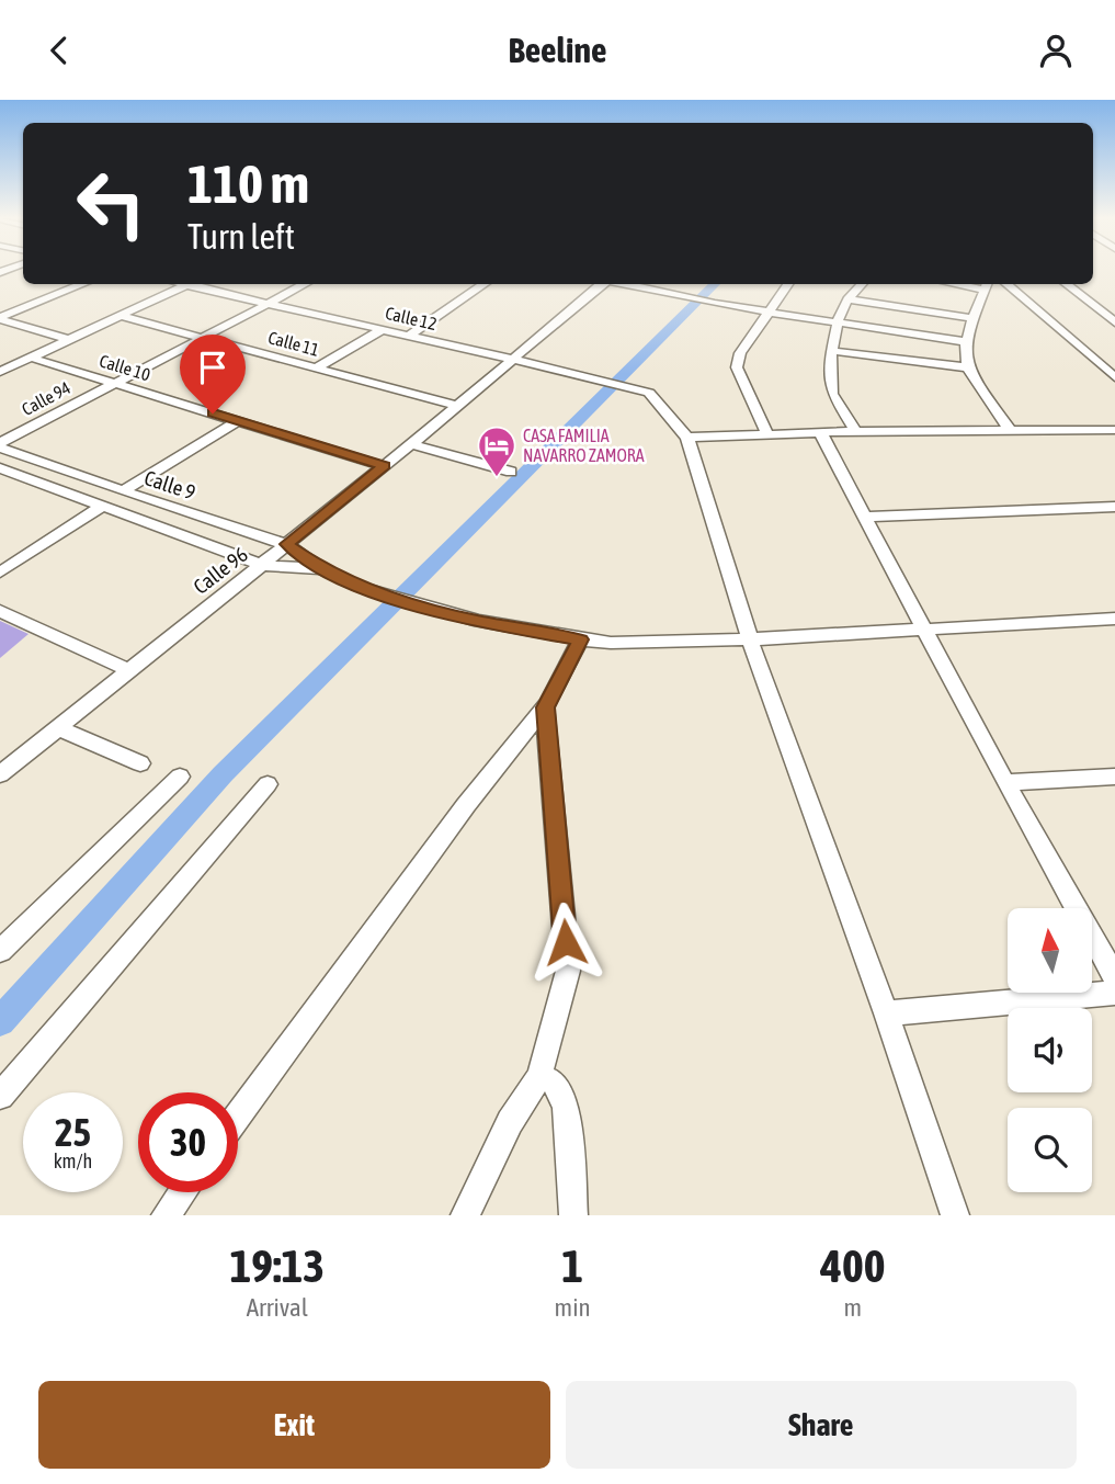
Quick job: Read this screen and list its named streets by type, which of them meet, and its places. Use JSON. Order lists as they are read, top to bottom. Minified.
{"streets":{"street":["Calle 12","Calle 11","Calle 10","Calle 94","Calle 9","Calle 96"]},"crossings":[["Calle 12","Calle 94"],["Calle 12","Calle 96"],["Calle 11","Calle 94"],["Calle 11","Calle 96"],["Calle 10","Calle 94"],["Calle 10","Calle 96"],["Calle 94","Calle 9"],["Calle 9","Calle 96"]],"places":{"hotel":["CASA FAMILIA NAVARRO ZAMORA"]},"north":"top","page":{"header":"Beeline","turn":["110 m","Turn left"],"speed":"25 km/h","limit":"30","eta":["19:13","Arrival","1","min","400","m"],"buttons":["Exit","Share"]}}
